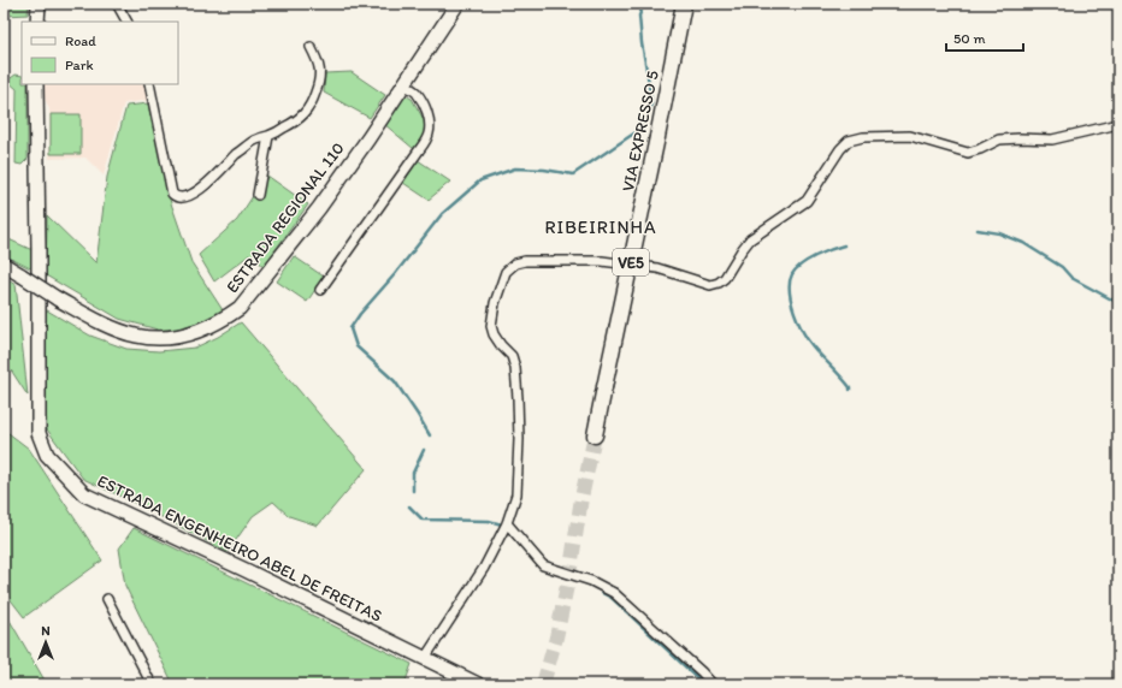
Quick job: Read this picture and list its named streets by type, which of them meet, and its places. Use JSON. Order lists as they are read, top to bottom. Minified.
{"streets":{"main road":["VIA EXPRESSO 5","ESTRADA REGIONAL 110","VE5","ESTRADA ENGENHEIRO ABEL DE FREITAS"]},"districts":["RIBEIRINHA"],"legend":["Road","Park"],"scale_bar":"50 m","north":"top"}
